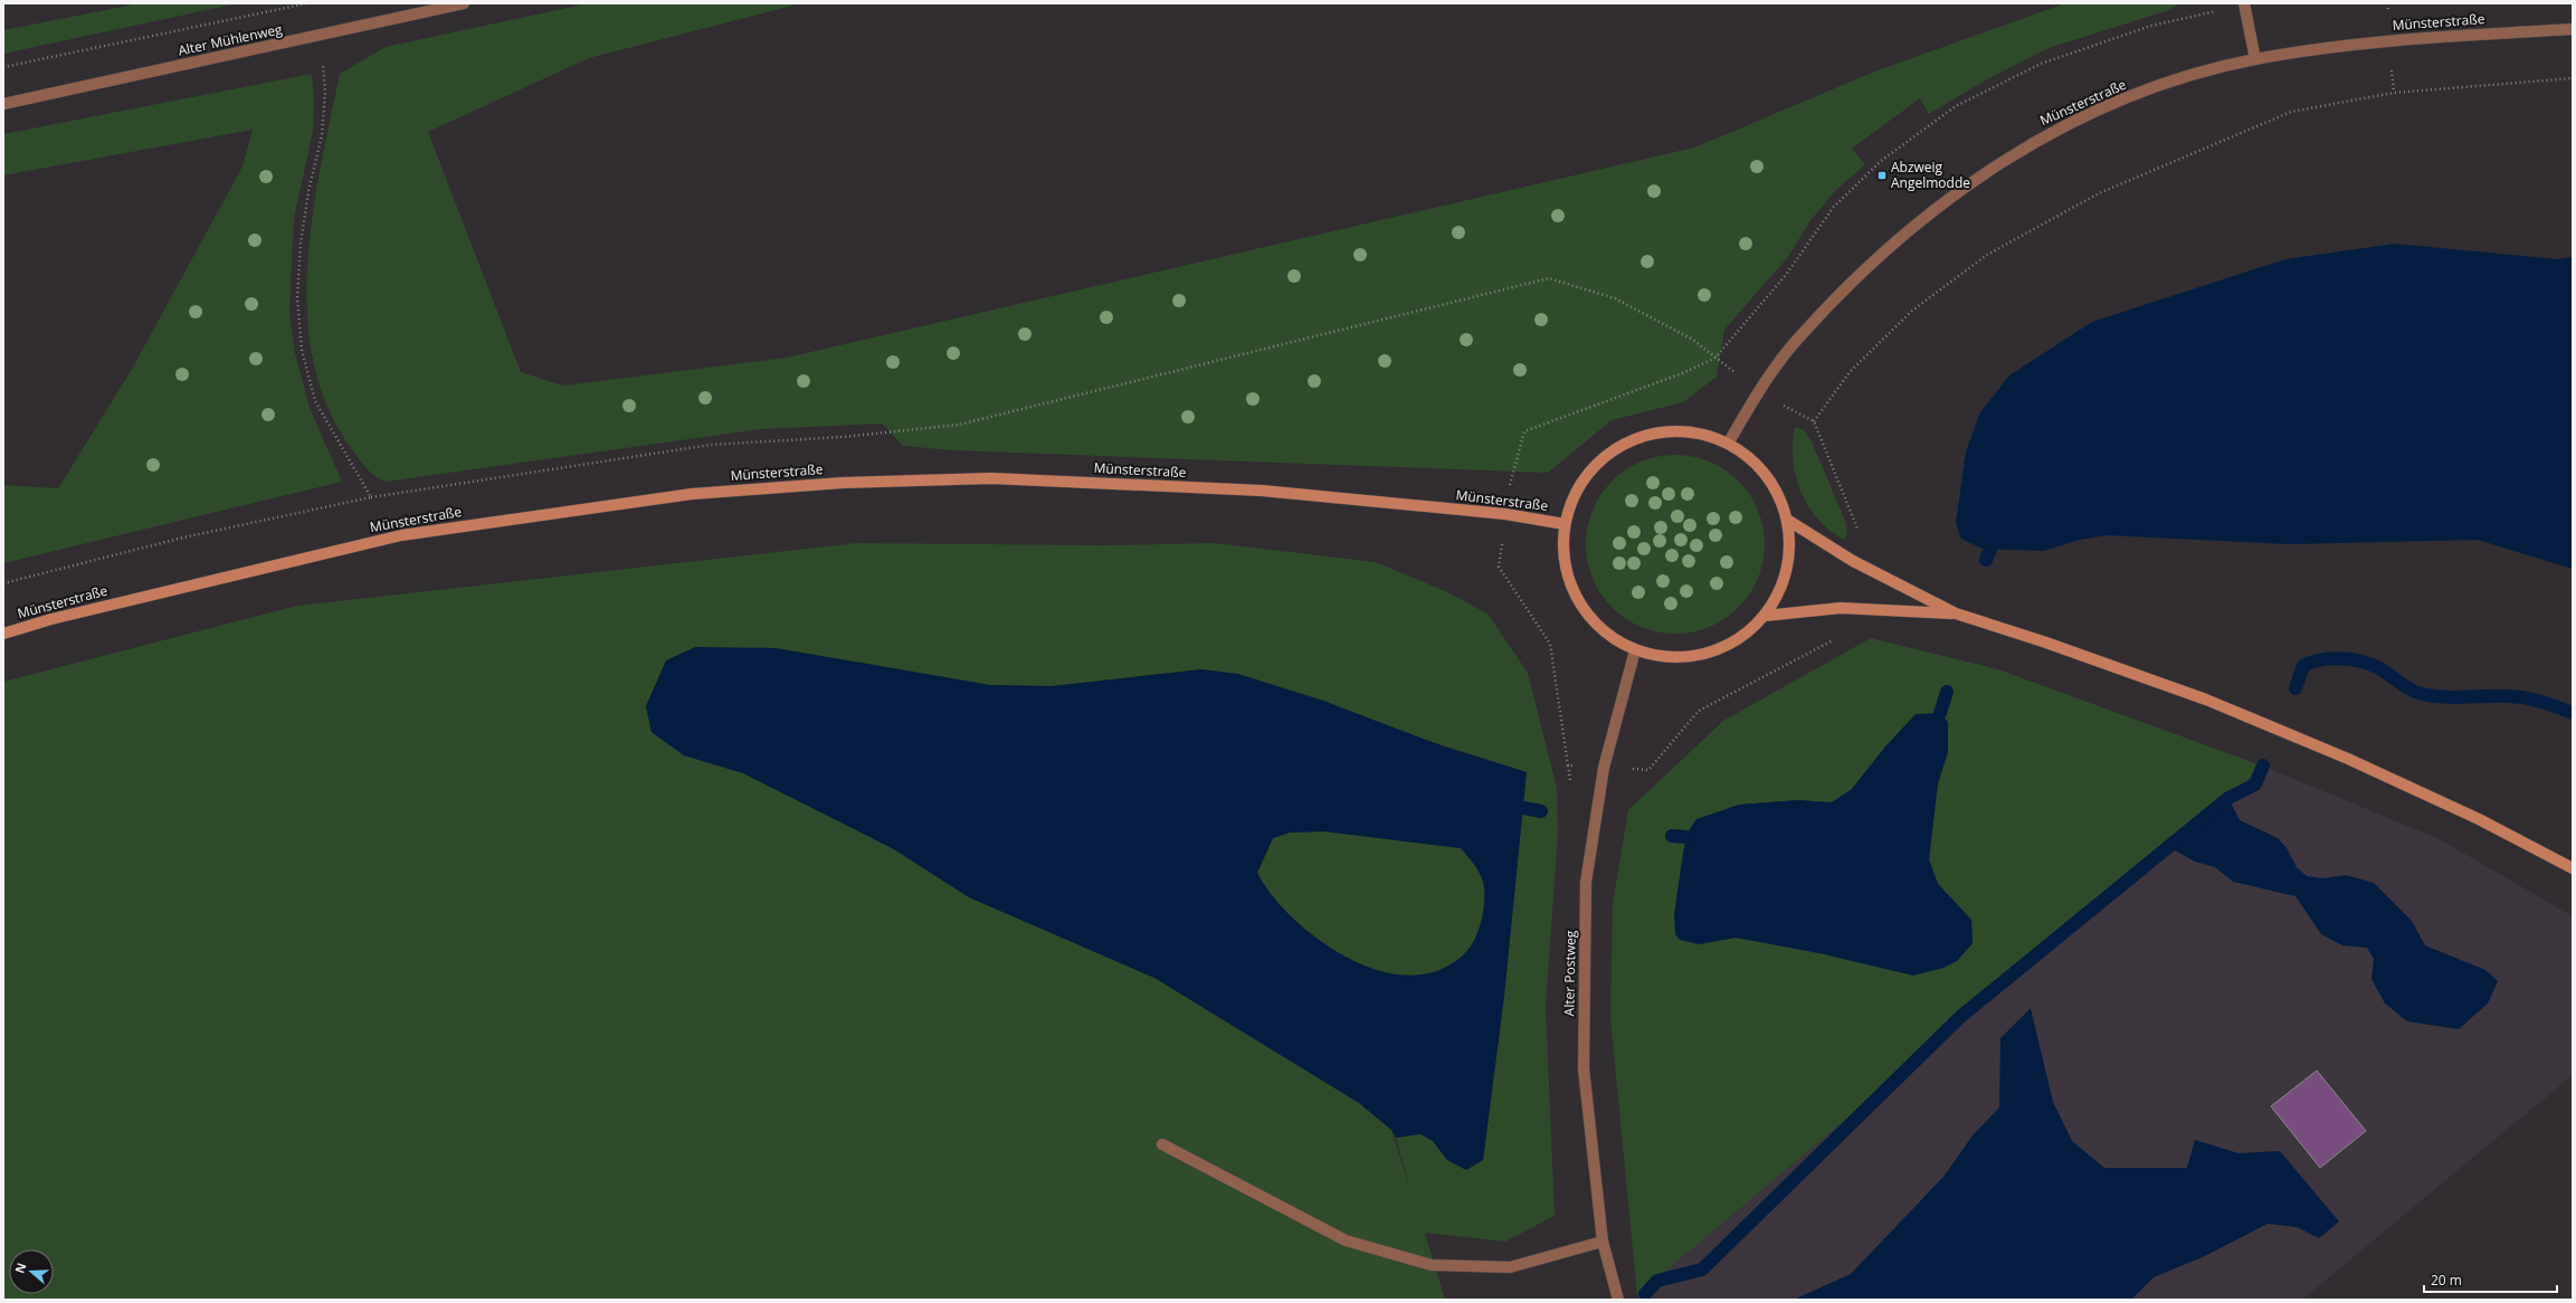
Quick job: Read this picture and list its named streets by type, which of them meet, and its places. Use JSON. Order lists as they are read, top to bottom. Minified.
{"streets":{"main road":["Münsterstraße"],"street":["Alter Mühlenweg","Alter Postweg"]},"places":{"transit":["Abzweig Angelmodde"]},"scale_bar":"20 m","north":"left"}
